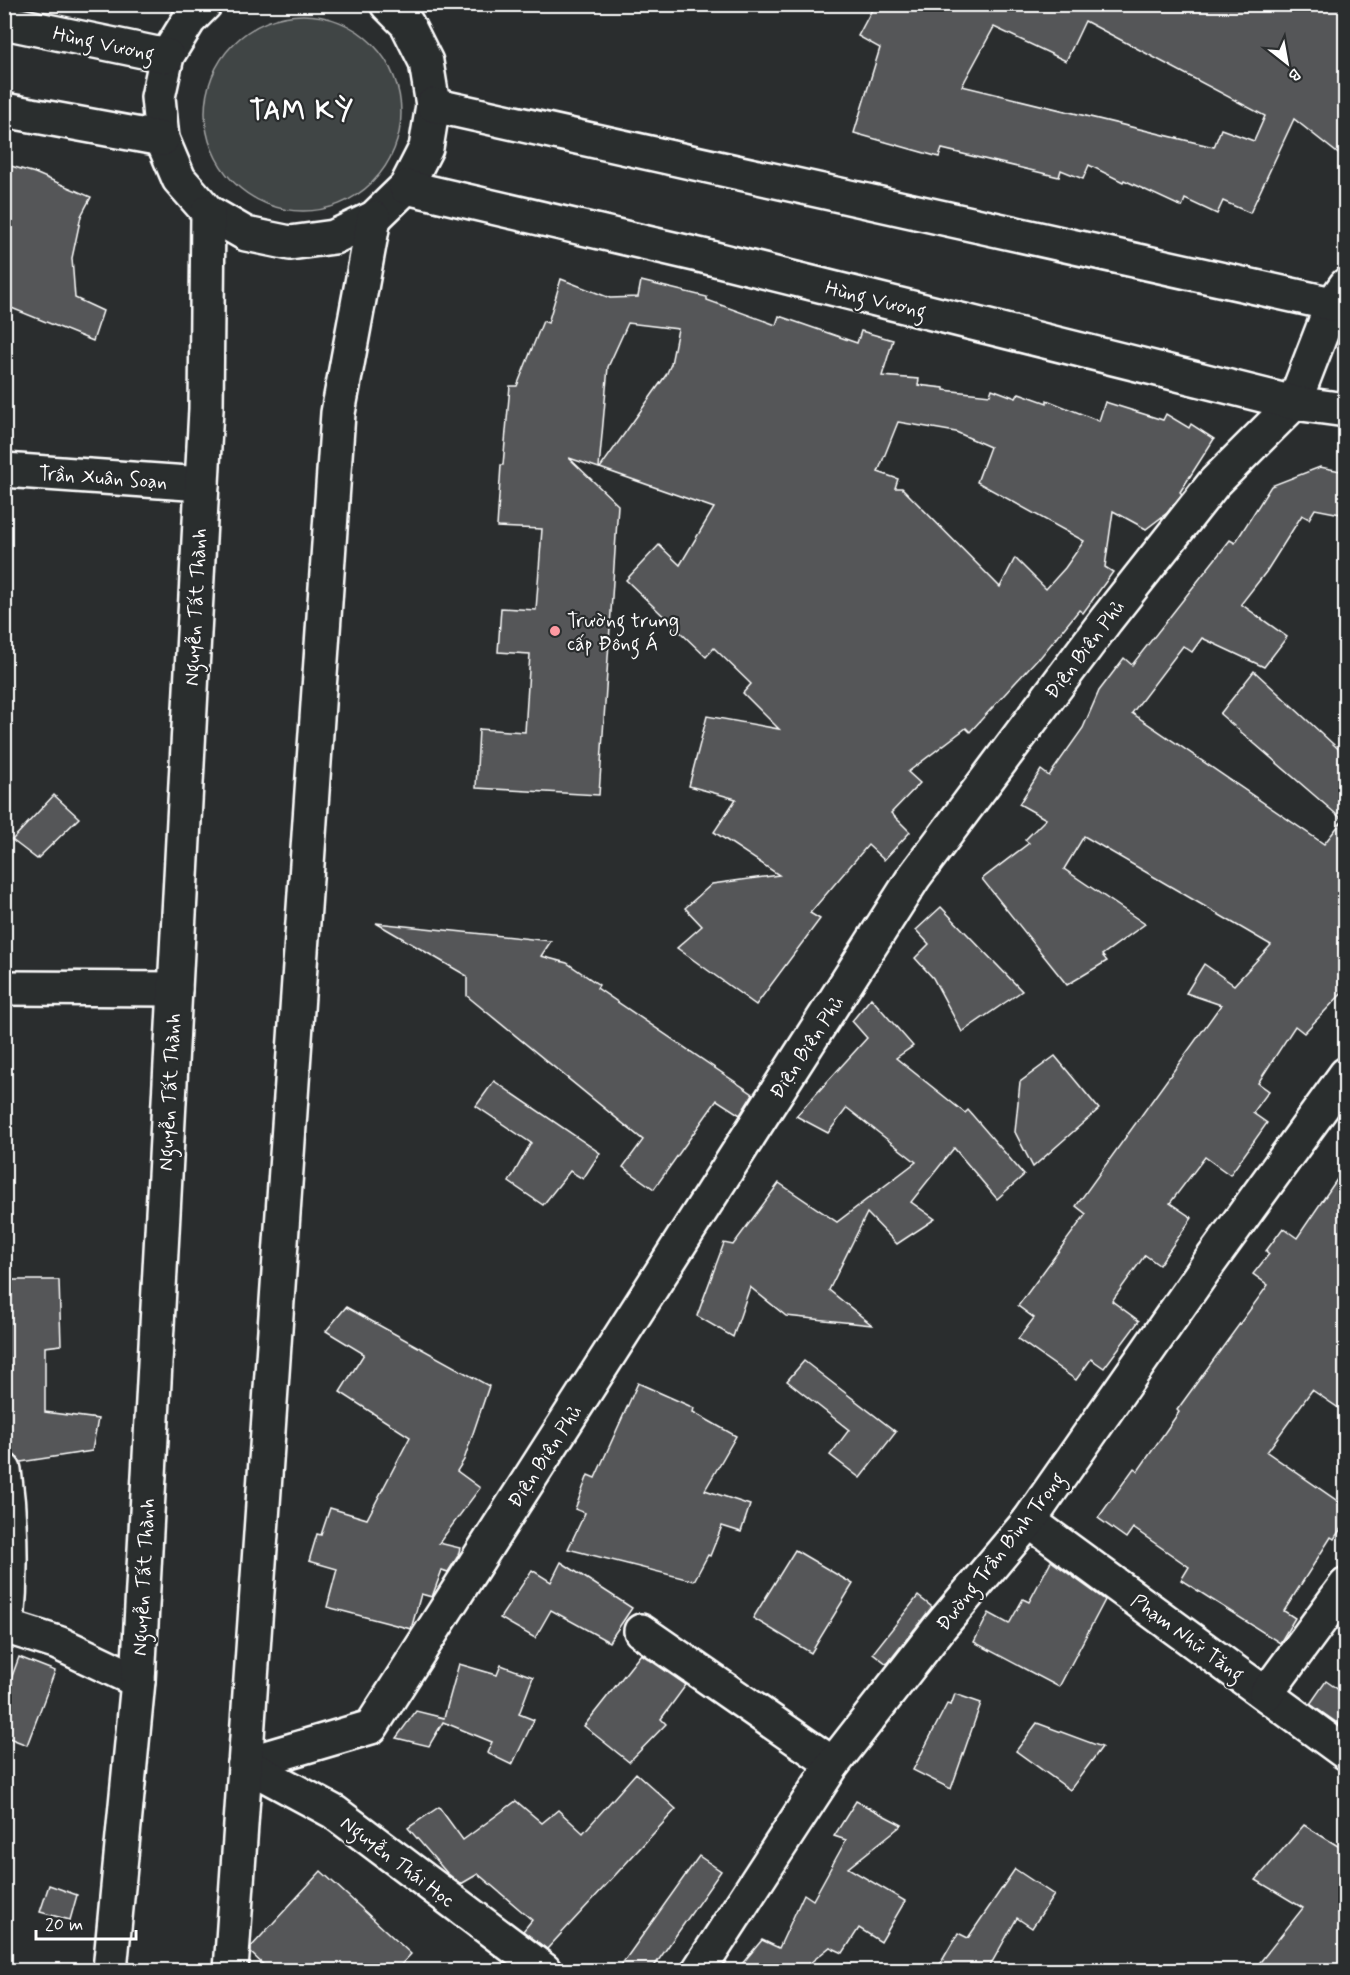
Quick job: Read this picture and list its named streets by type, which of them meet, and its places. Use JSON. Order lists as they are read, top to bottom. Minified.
{"streets":{"main road":["Hùng Vương","Trần Xuân Soạn","Nguyễn Tất Thành","Điện Biên Phủ","Đường Trần Bình Trọng","Phạm Nhữ Tăng","Nguyễn Thái Học"]},"crossings":[["Hùng Vương","Điện Biên Phủ"],["Trần Xuân Soạn","Nguyễn Tất Thành"],["Điện Biên Phủ","Nguyễn Thái Học"],["Đường Trần Bình Trọng","Phạm Nhữ Tăng"]],"districts":["TAM KỲ"],"places":["Trường trung cấp Đông Á"],"scale_bar":"20 m","north":"bottom right"}
